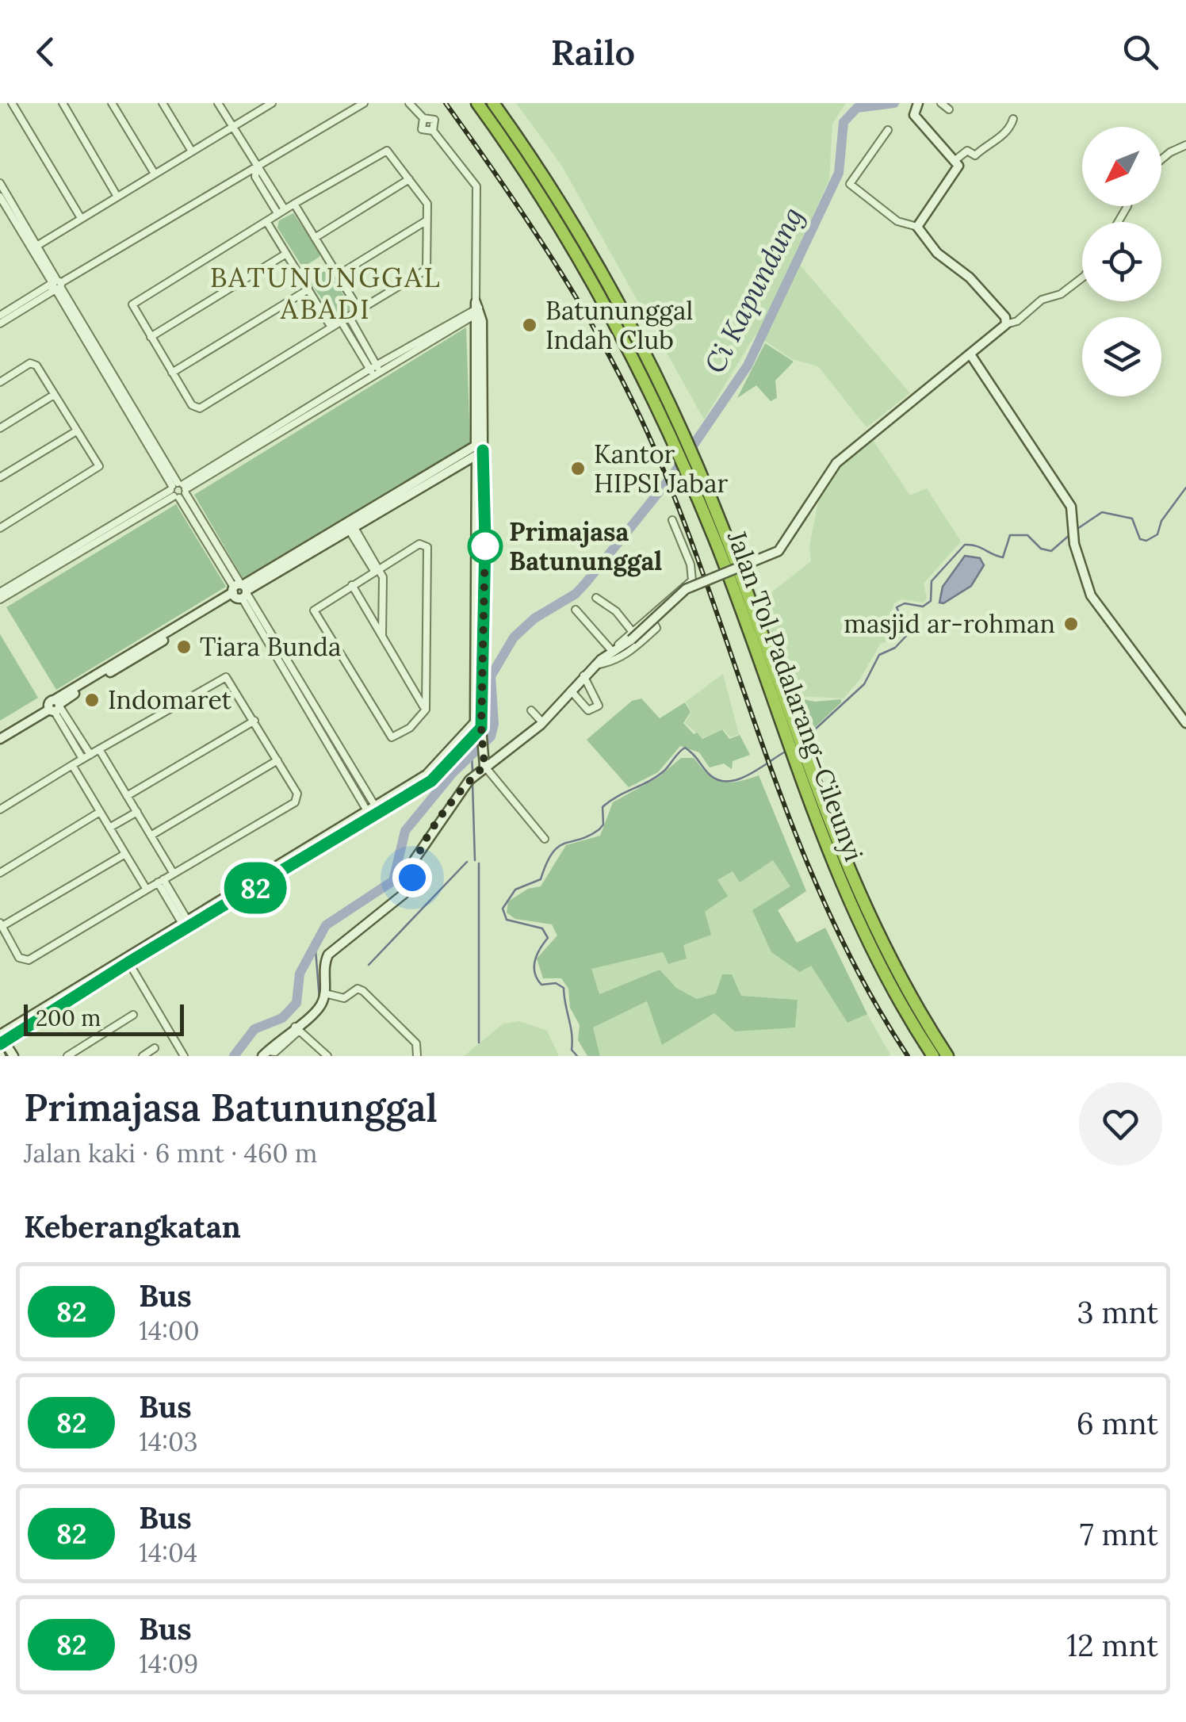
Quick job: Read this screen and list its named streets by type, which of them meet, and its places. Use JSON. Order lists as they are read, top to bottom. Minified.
{"streets":{"highway":["Jalan Tol Padalarang–Cileunyi"]},"districts":["BATUNUNGGAL ABADI"],"water":["Ci Kapundung"],"places":["Batununggal Indah Club","Kantor HIPSI Jabar","Primajasa Batununggal","masjid ar-rohman","Tiara Bunda","Indomaret"],"lines":["bus line 82"],"scale_bar":"200 m","north":"bottom left","page":{"header":"Railo","on_map":"82","scale":"200 m","heading":[["Primajasa Batununggal","Jalan kaki · 6 mnt · 460 m"],"Keberangkatan"],"list":[{"mark":"82","name":"Bus","note":"14:00","value":"3 mnt"},{"mark":"82","name":"Bus","note":"14:03","value":"6 mnt"},{"mark":"82","name":"Bus","note":"14:04","value":"7 mnt"},{"mark":"82","name":"Bus","note":"14:09","value":"12 mnt"}]}}
